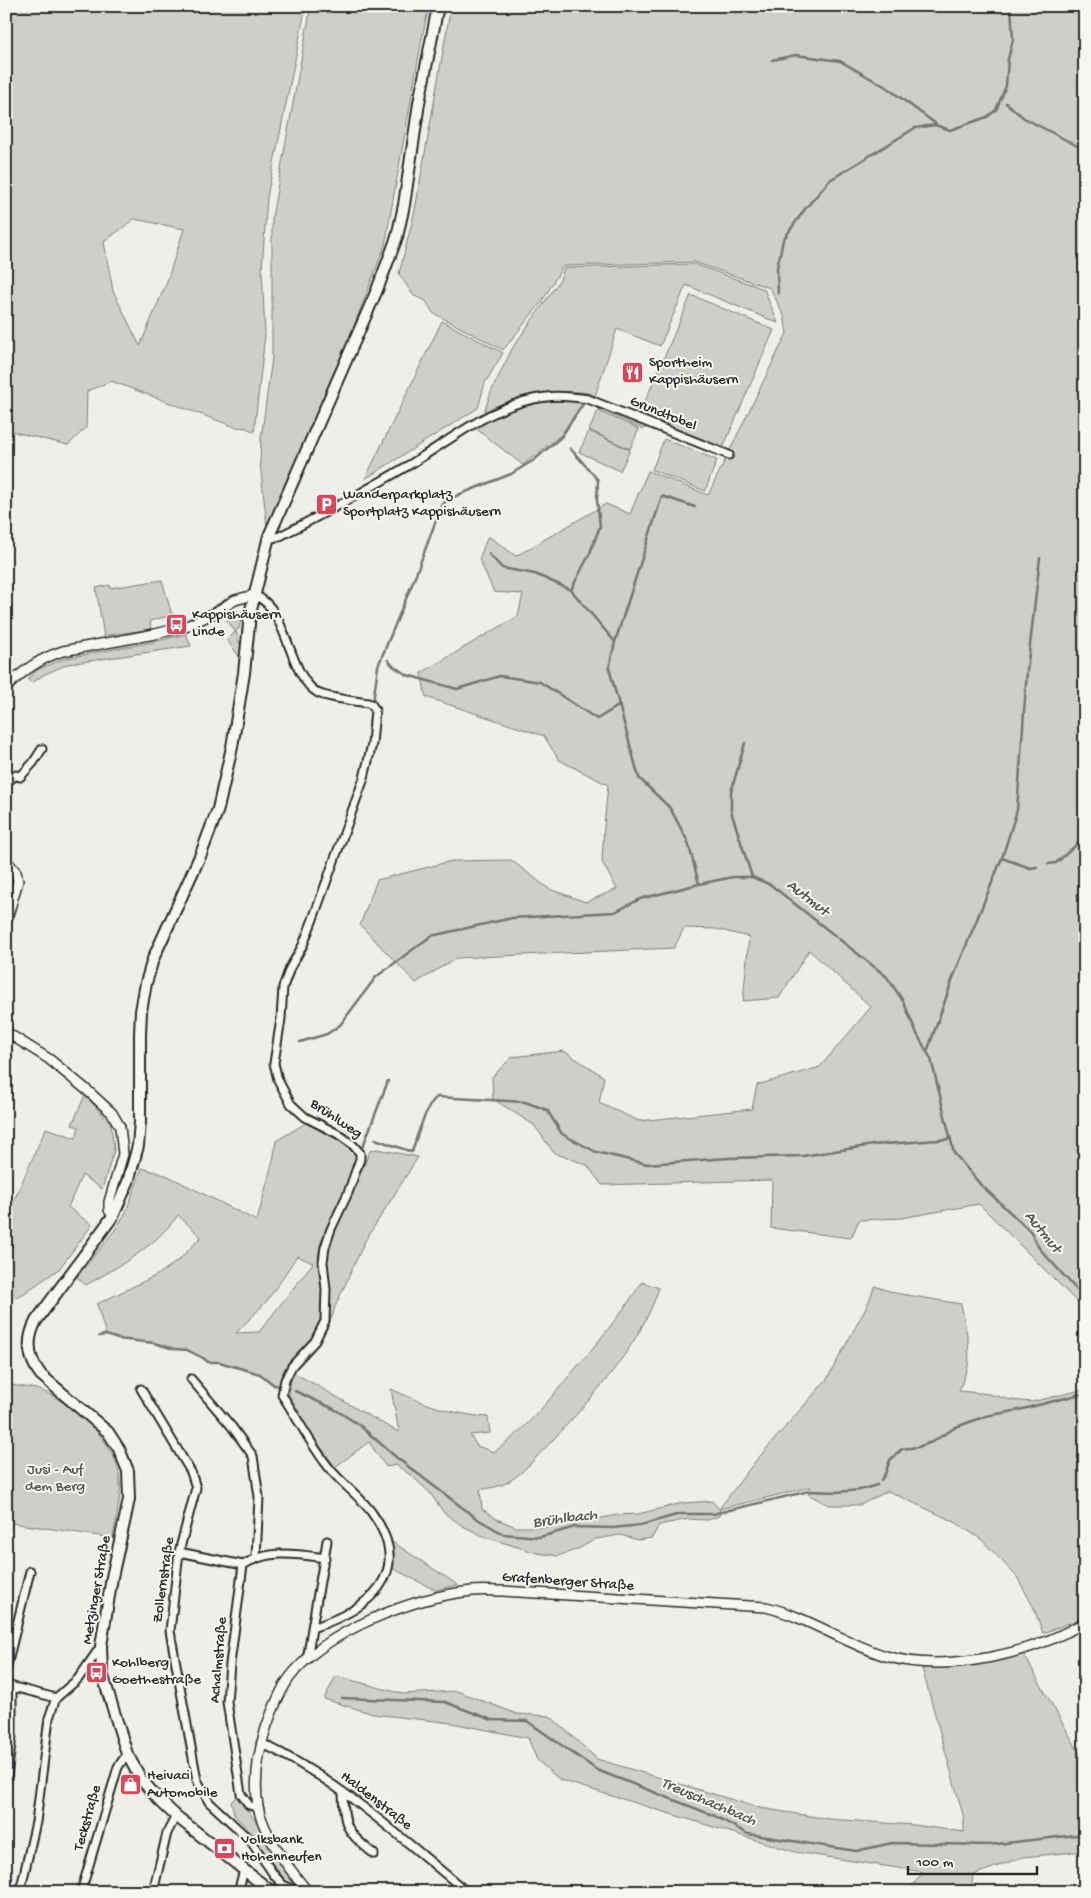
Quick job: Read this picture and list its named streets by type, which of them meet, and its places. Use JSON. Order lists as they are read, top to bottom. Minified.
{"streets":{"main road":["Metzinger Straße"],"street":["Grundtobel","Brühlweg","Zollernstraße","Grafenberger Straße","Achalmstraße","Haldenstraße","Teckstraße"]},"crossings":[["Grundtobel","Metzinger Straße"],["Brühlweg","Metzinger Straße"],["Zollernstraße","Grafenberger Straße"],["Grafenberger Straße","Achalmstraße"],["Grafenberger Straße","Haldenstraße"],["Metzinger Straße","Teckstraße"]],"water":["Autmut","Brühlbach","Treuschachbach"],"parks":["Jusi - Auf dem Berg"],"places":{"restaurant":["Sportheim Kappishäusern"],"parking":["Wanderparkplatz Sportplatz Kappishäusern"],"bus stop":["Kappishäusern Linde","Kohlberg Goethestraße"],"shop":["Heivaci Automobile"],"bank":["Volksbank Hohenneufen"]},"scale_bar":"100 m"}
